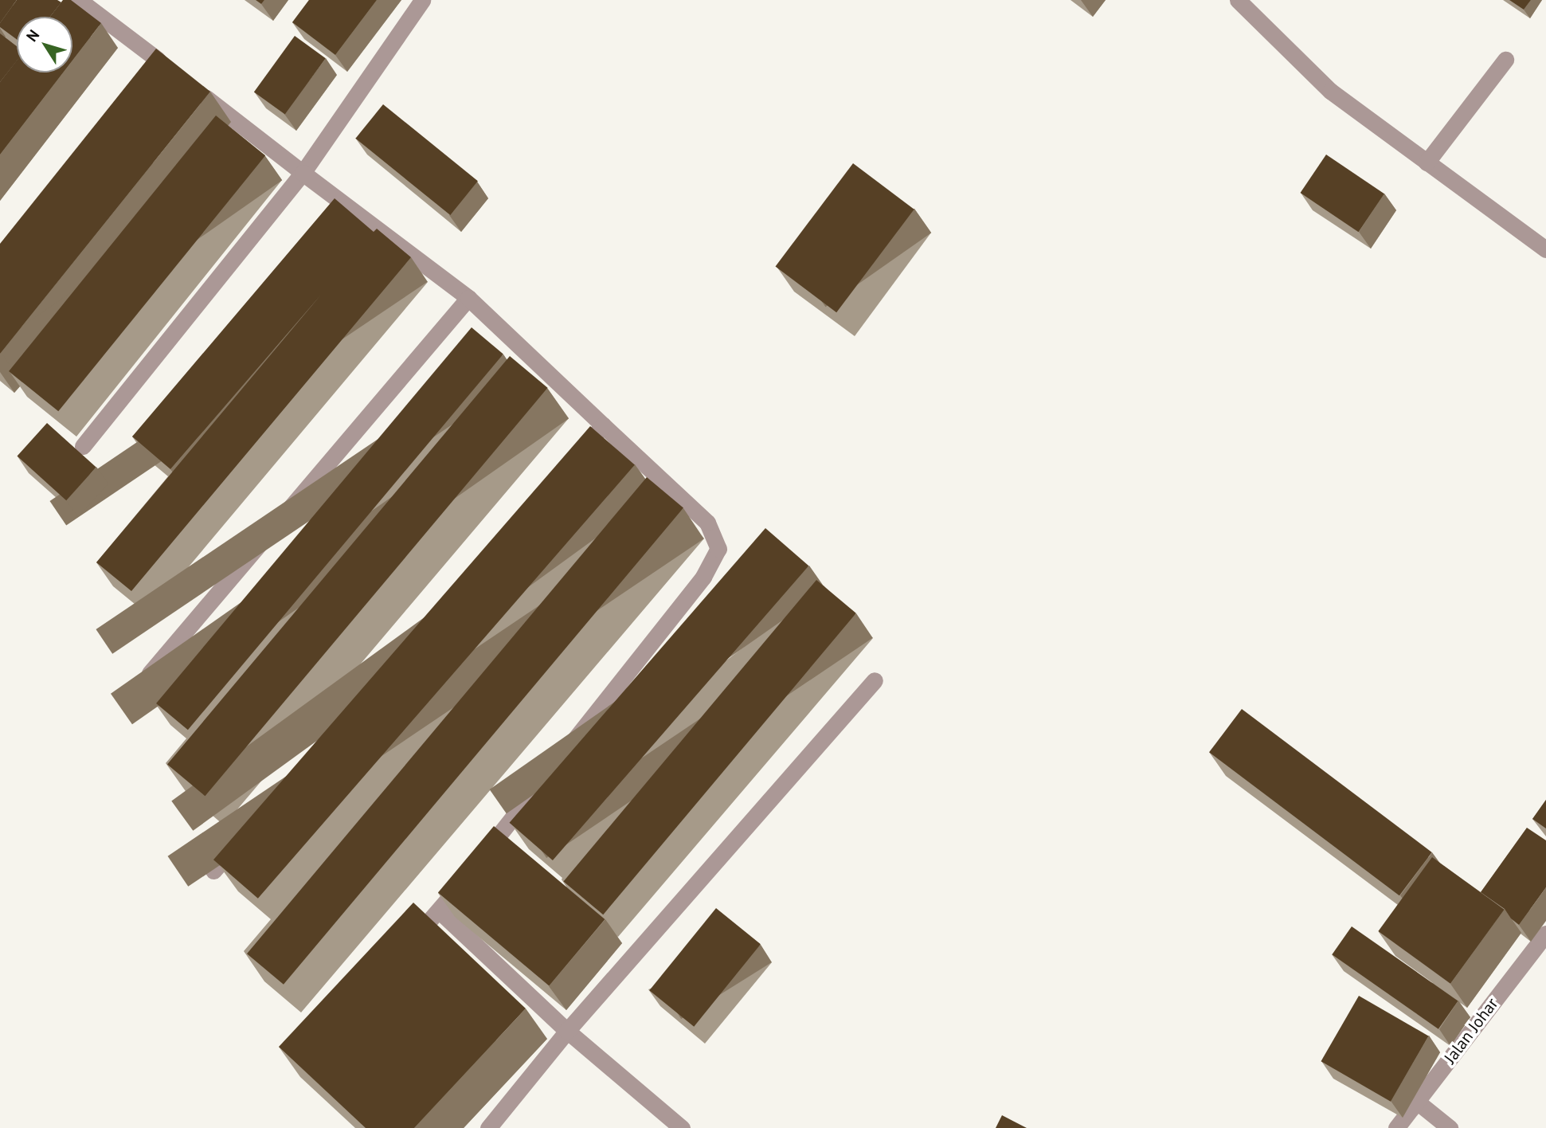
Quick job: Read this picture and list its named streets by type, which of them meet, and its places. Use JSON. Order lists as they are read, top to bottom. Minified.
{"streets":{"street":["Jalan Johar"]},"north":"top left"}
